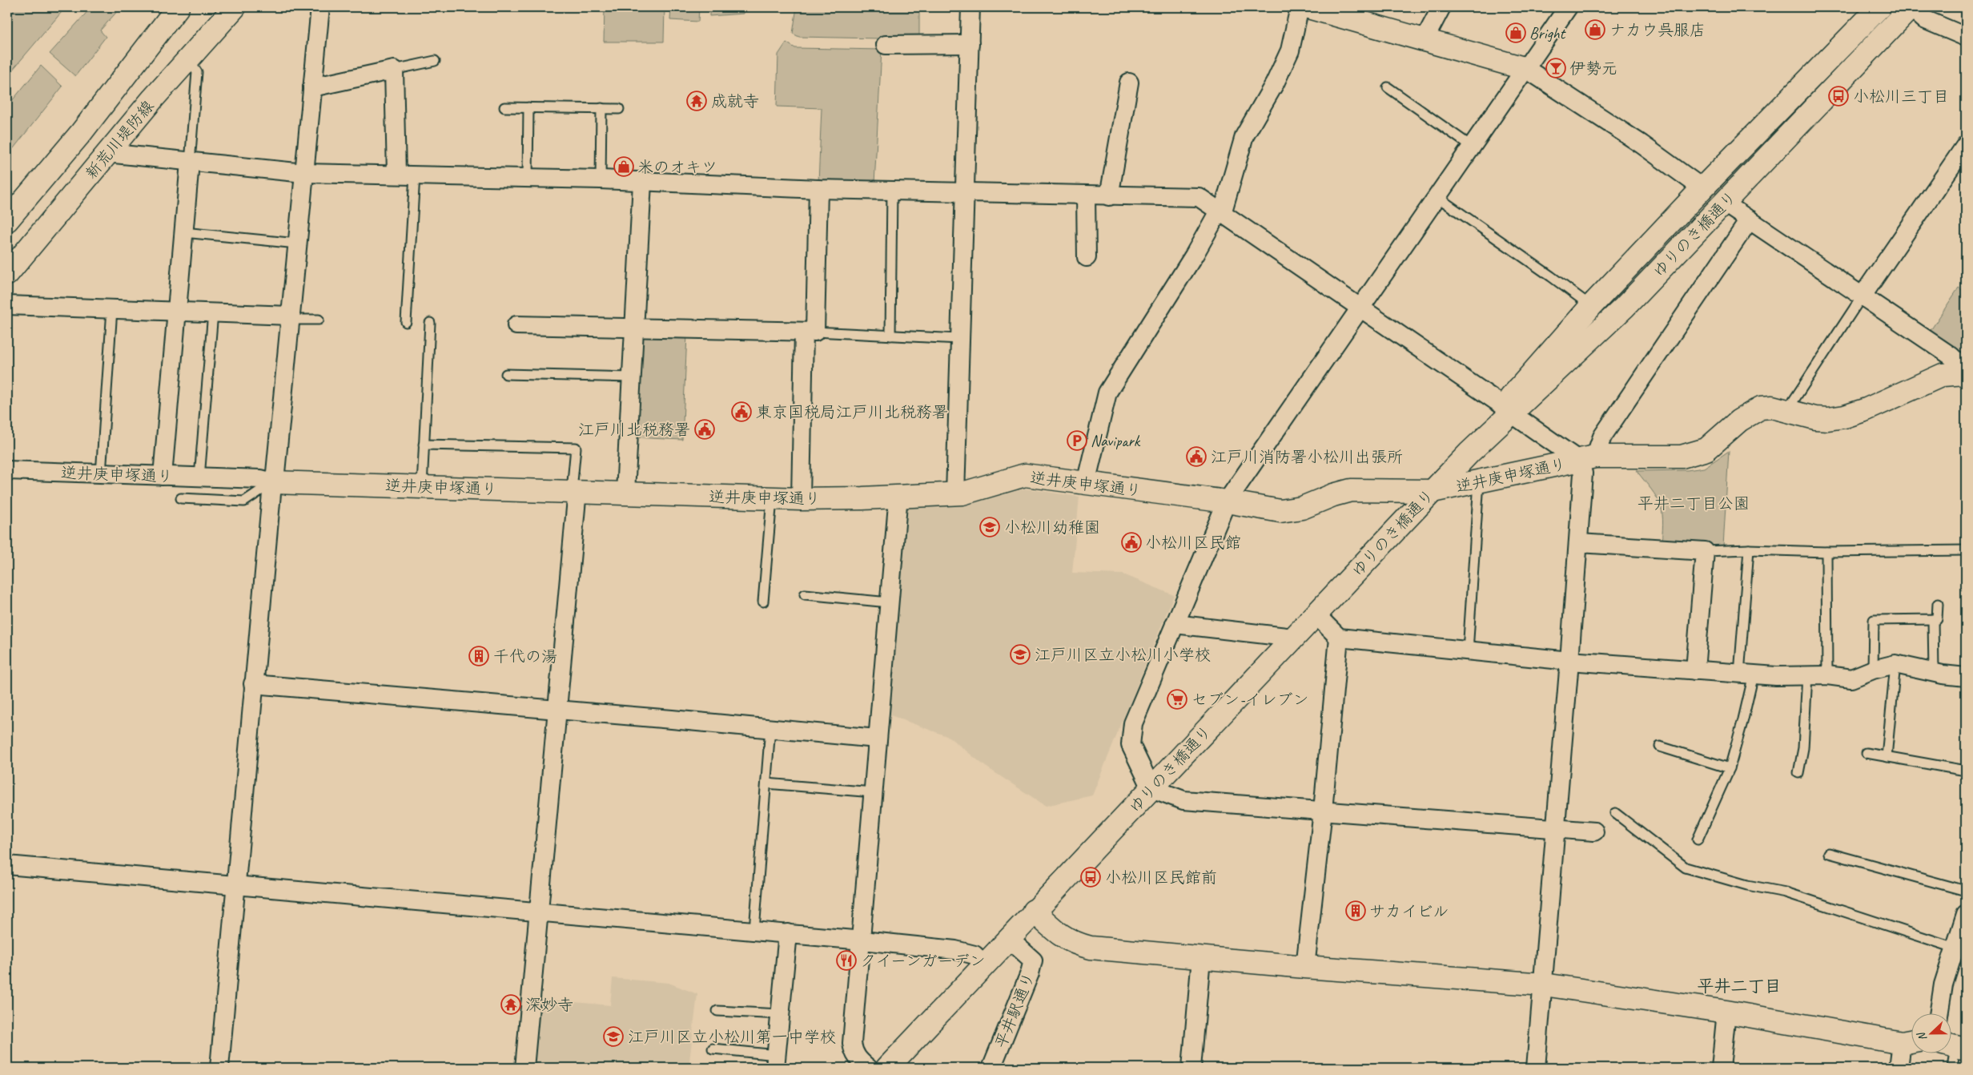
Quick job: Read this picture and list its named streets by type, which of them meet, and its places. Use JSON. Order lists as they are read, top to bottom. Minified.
{"streets":{"main road":["新荒川堤防線","ゆりのき橋通り","逆井庚申塚通り"],"street":["平井駅通り"]},"crossings":[["ゆりのき橋通り","逆井庚申塚通り"],["ゆりのき橋通り","平井駅通り"]],"districts":["平井二丁目"],"parks":["平井二丁目公園"],"places":{"shop":["ナカウ呉服店","Bright","米のオキツ"],"bar":["伊勢元"],"bus stop":["小松川三丁目","小松川区民館前"],"temple":["成就寺","深妙寺"],"public building":["東京国税局江戸川北税務署","江戸川北税務署","江戸川消防署小松川出張所","小松川区民館"],"parking":["Navipark"],"school or university":["小松川幼稚園","江戸川区立小松川小学校","江戸川区立小松川第一中学校"],"building":["千代の湯","サカイビル"],"supermarket":["セブン-イレブン"],"restaurant":["クイーンガーデン"]},"north":"left"}
